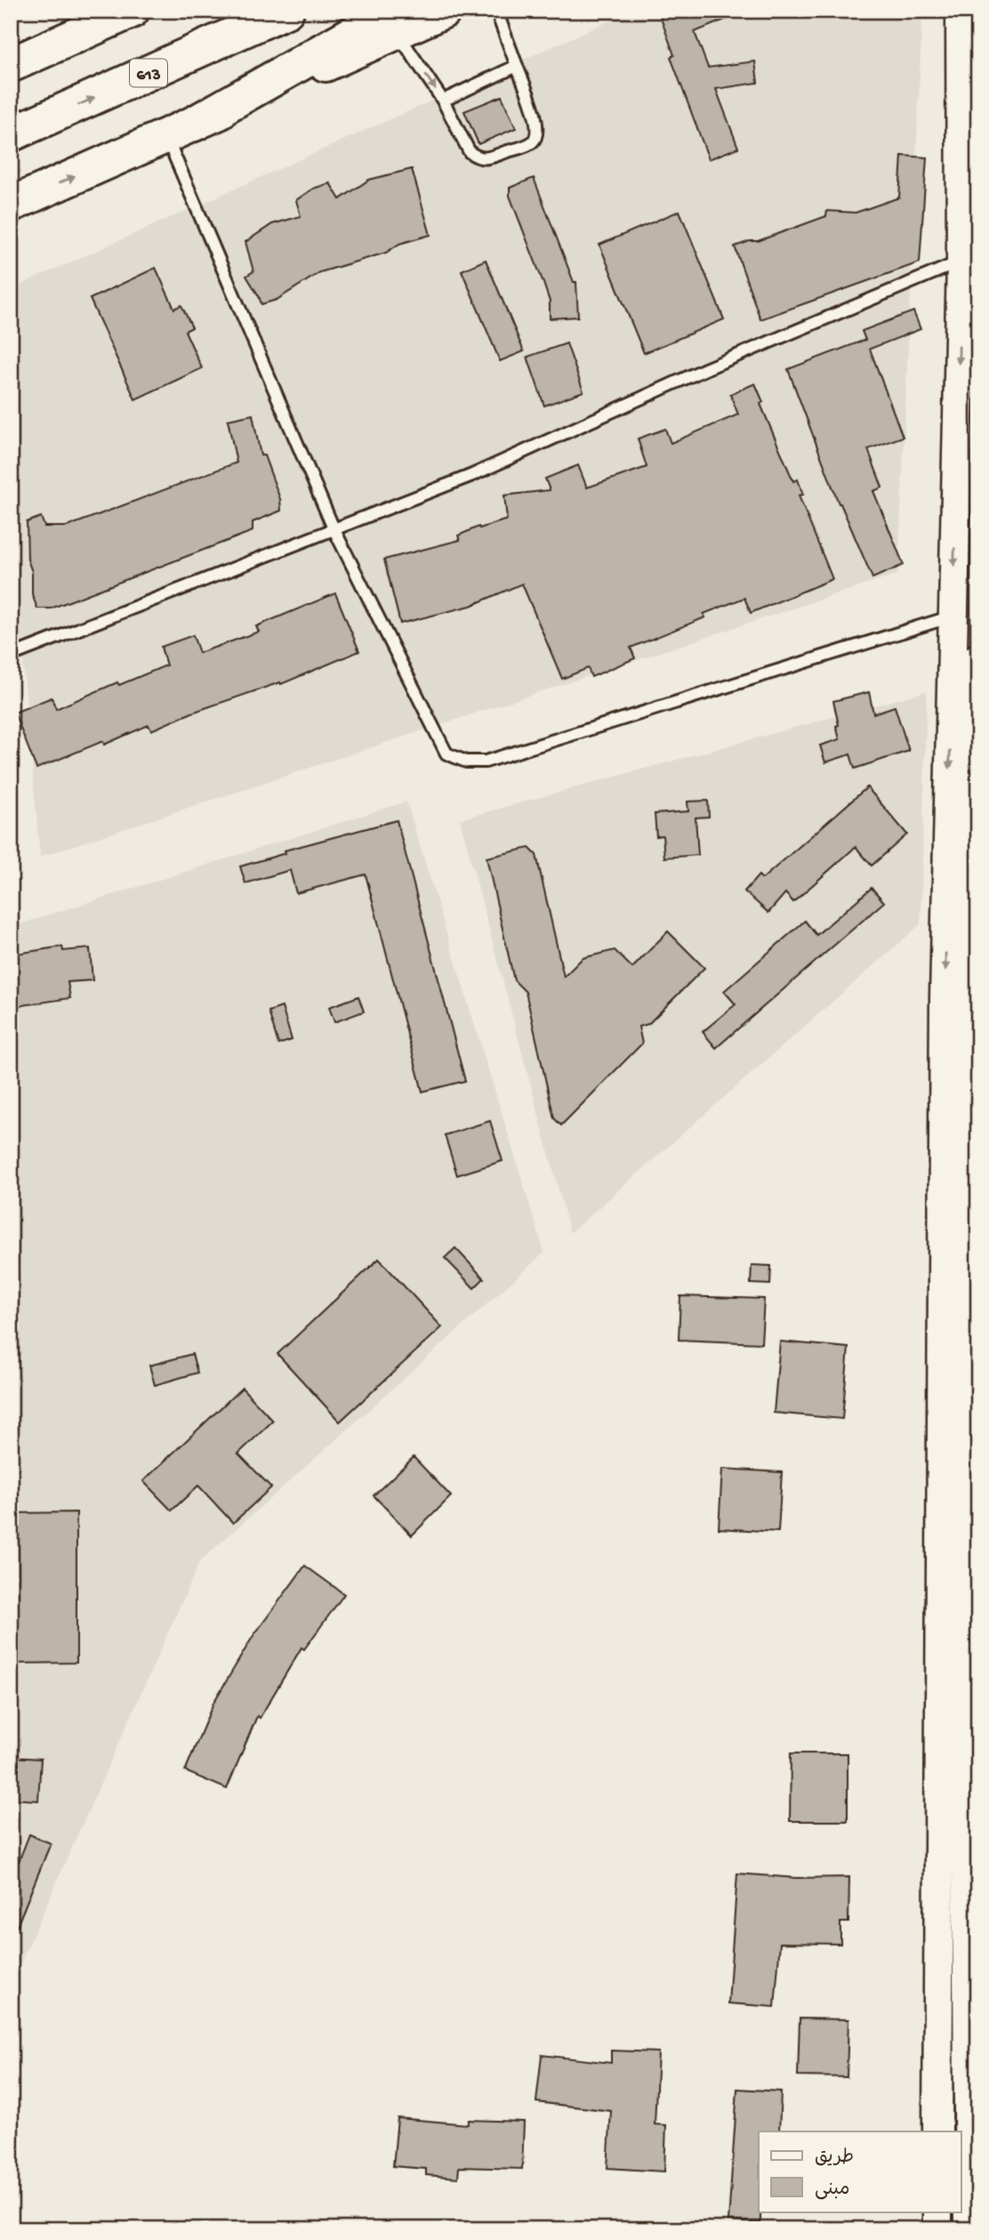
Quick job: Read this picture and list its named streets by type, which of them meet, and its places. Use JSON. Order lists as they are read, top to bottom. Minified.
{"streets":{"main road":["613"]},"legend":["طريق","مبنى"]}
